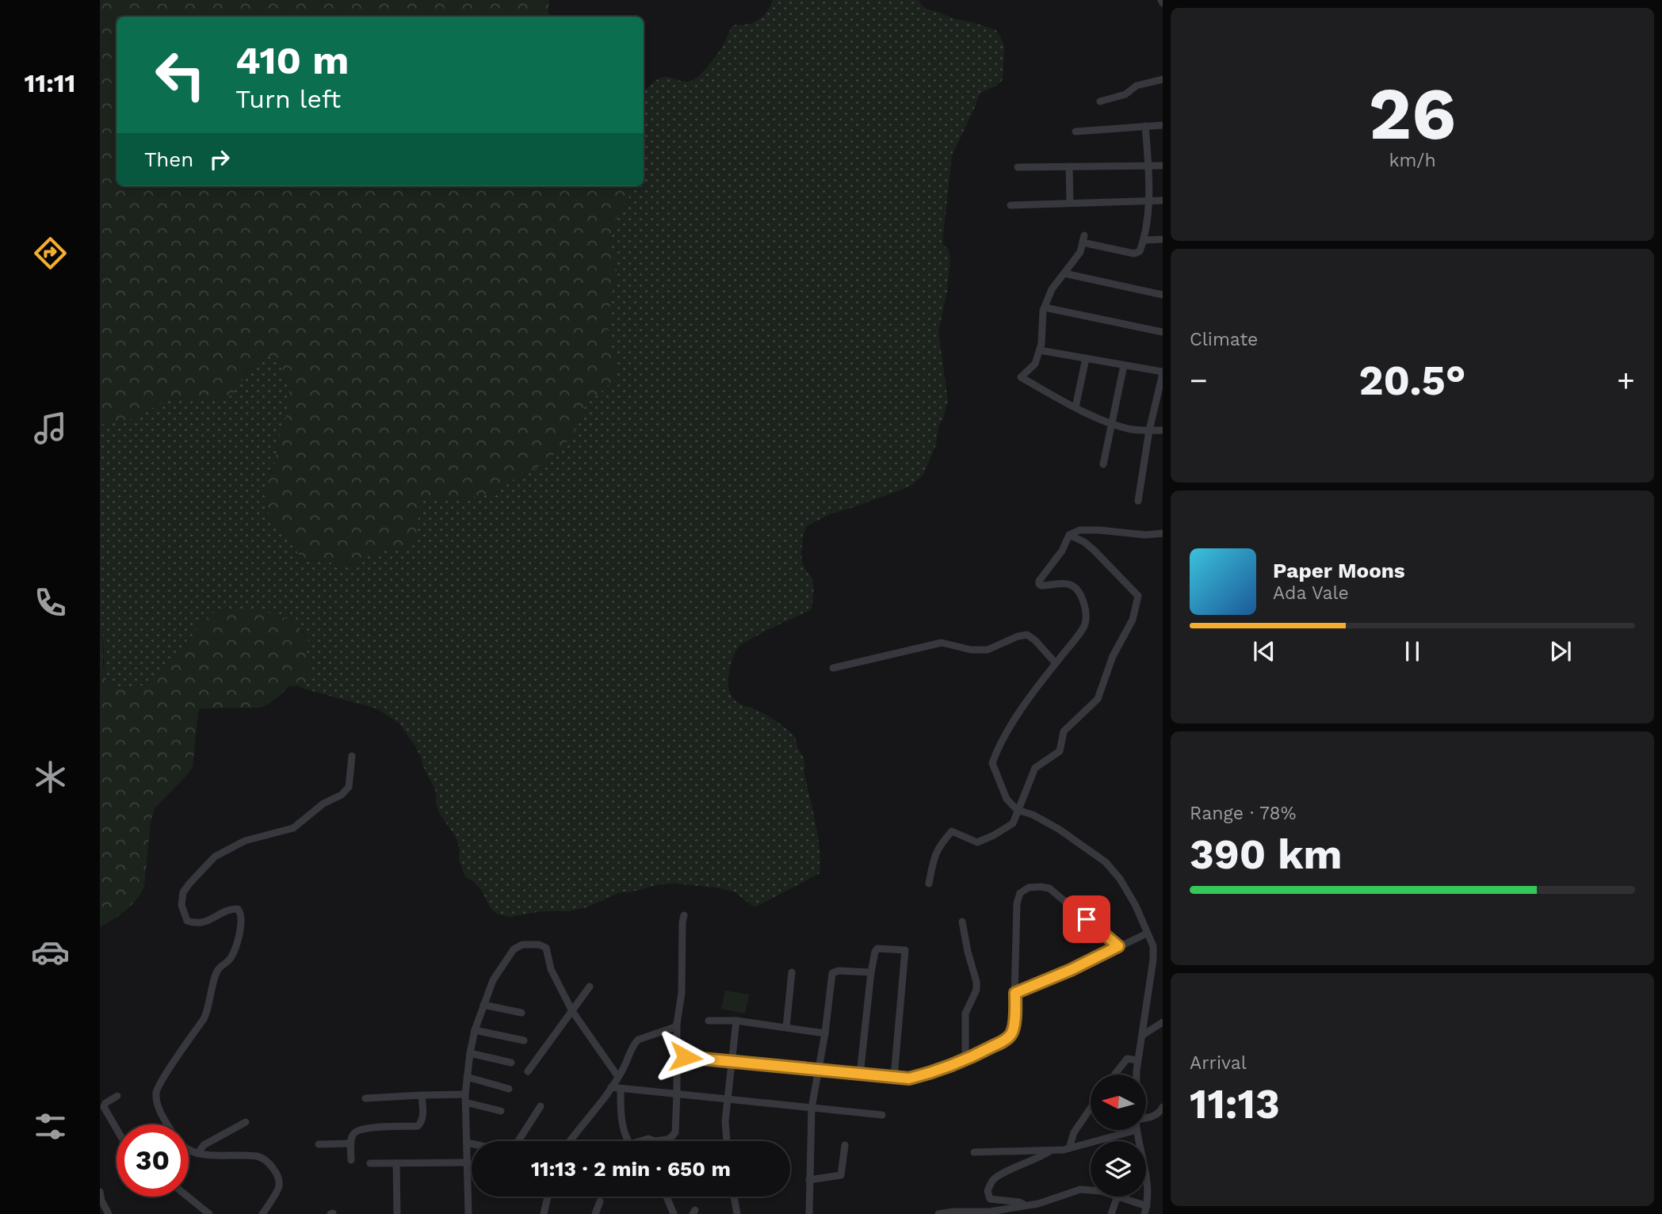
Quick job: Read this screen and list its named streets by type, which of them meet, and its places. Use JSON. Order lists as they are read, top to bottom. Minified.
{"north":"left","page":{"tabs":"11:11","tile":[["26","km/h"],"Climate",["Range · 78%","390 km"],["Arrival","11:13"]],"turn":["410 m","Turn left"],"then":"Then","heat":["−","20.5°","+"],"song":["Paper Moons","Ada Vale"],"limit":"30","trip":"11:13 · 2 min · 650 m"}}
